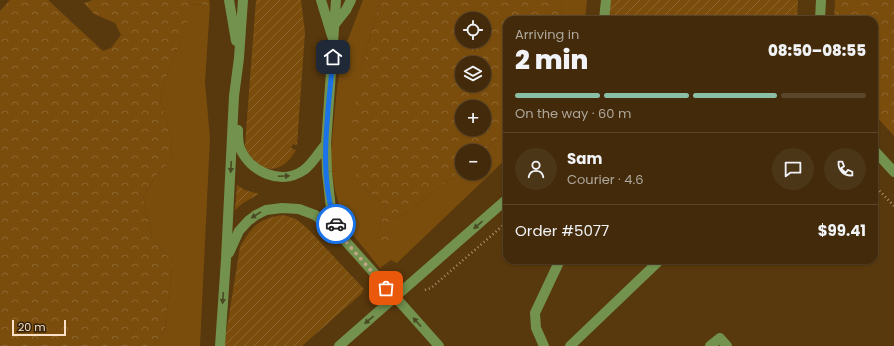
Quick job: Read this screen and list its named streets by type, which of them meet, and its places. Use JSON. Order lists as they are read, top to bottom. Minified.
{"scale_bar":"20 m","page":{"map_buttons":["+","−"],"heading":["2 min","Arriving in","08:50–08:55"],"panel":["Sam","Courier · 4.6","Order #5077","$99.41"],"bar":"On the way · 60 m","scale":"20 m"}}
